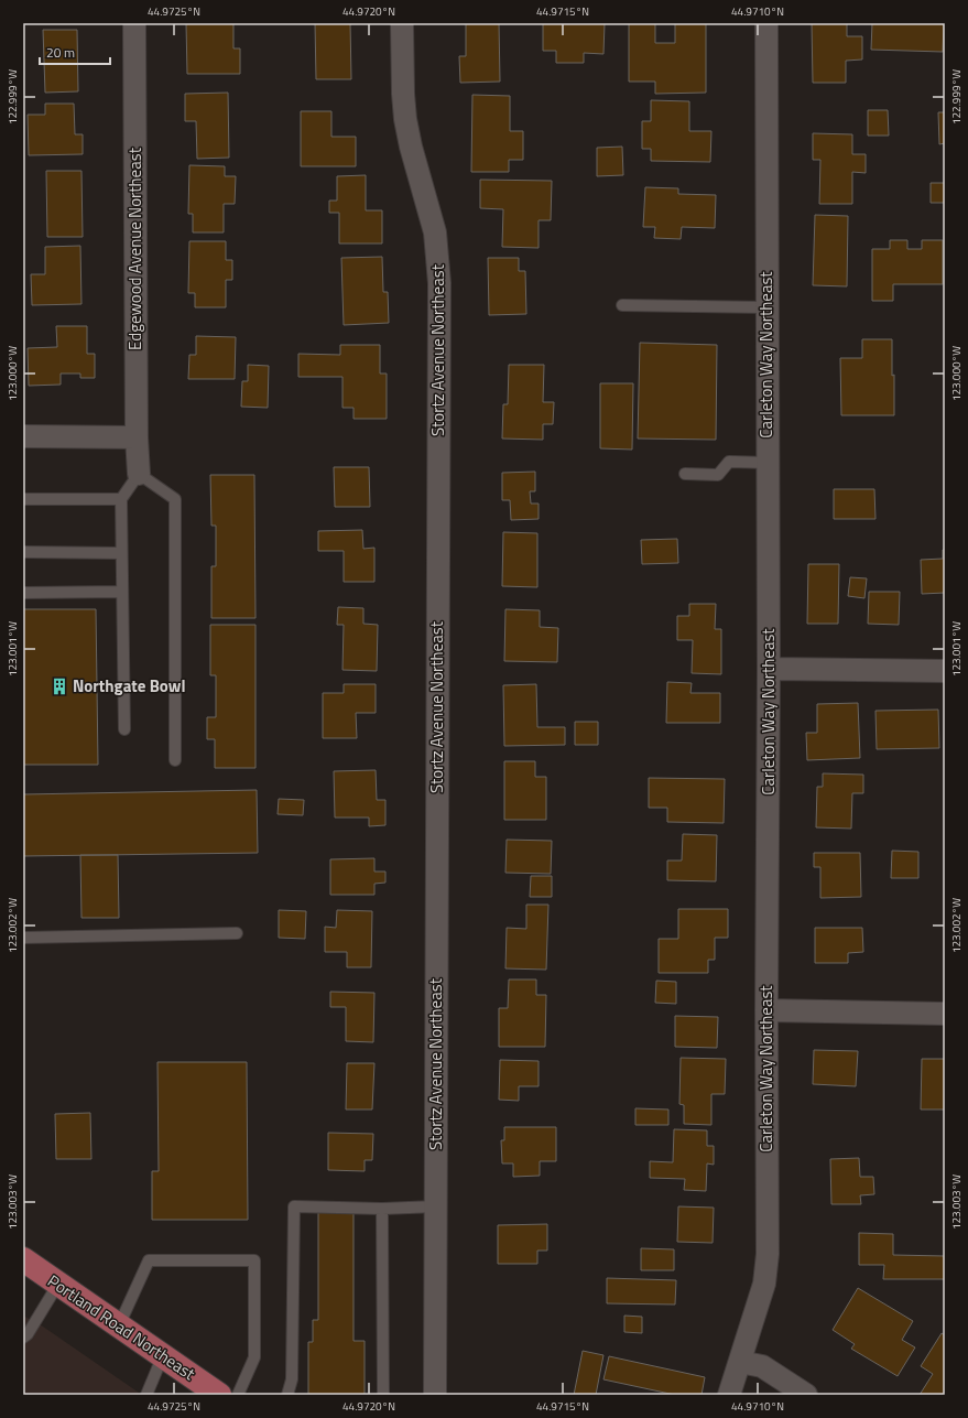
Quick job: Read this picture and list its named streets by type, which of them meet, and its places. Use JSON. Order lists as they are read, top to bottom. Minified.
{"streets":{"main road":["Portland Road Northeast"],"street":["Edgewood Avenue Northeast","Stortz Avenue Northeast","Carleton Way Northeast"]},"places":{"building":["Northgate Bowl"]},"scale_bar":"20 m","coordinates":["44.9725°N","44.9720°N","44.9715°N","44.9710°N","122.999°W","123.000°W","123.001°W","123.002°W","123.003°W"]}
